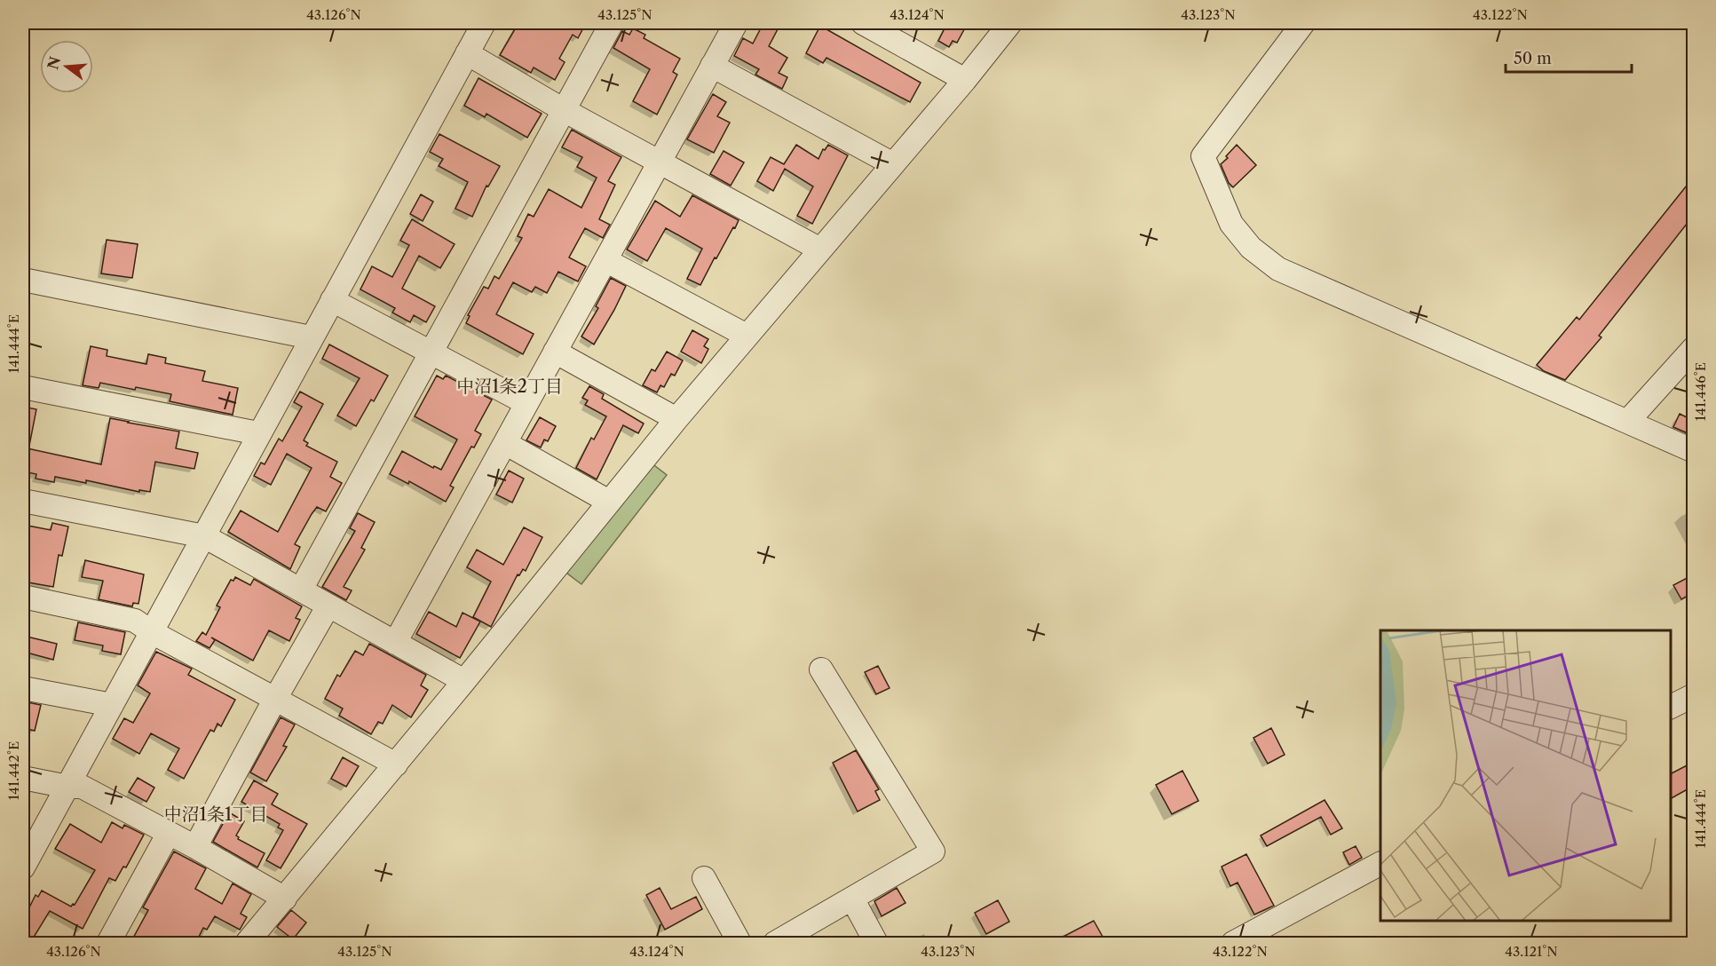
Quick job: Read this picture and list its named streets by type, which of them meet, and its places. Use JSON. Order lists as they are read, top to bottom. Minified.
{"districts":["中沼1条2丁目","中沼1条1丁目"],"scale_bar":"50 m","north":"left","coordinates":["43.126°N","43.125°N","43.124°N","43.123°N","43.122°N","141.444°E","141.446°E","141.442°E","43.121°N"]}
